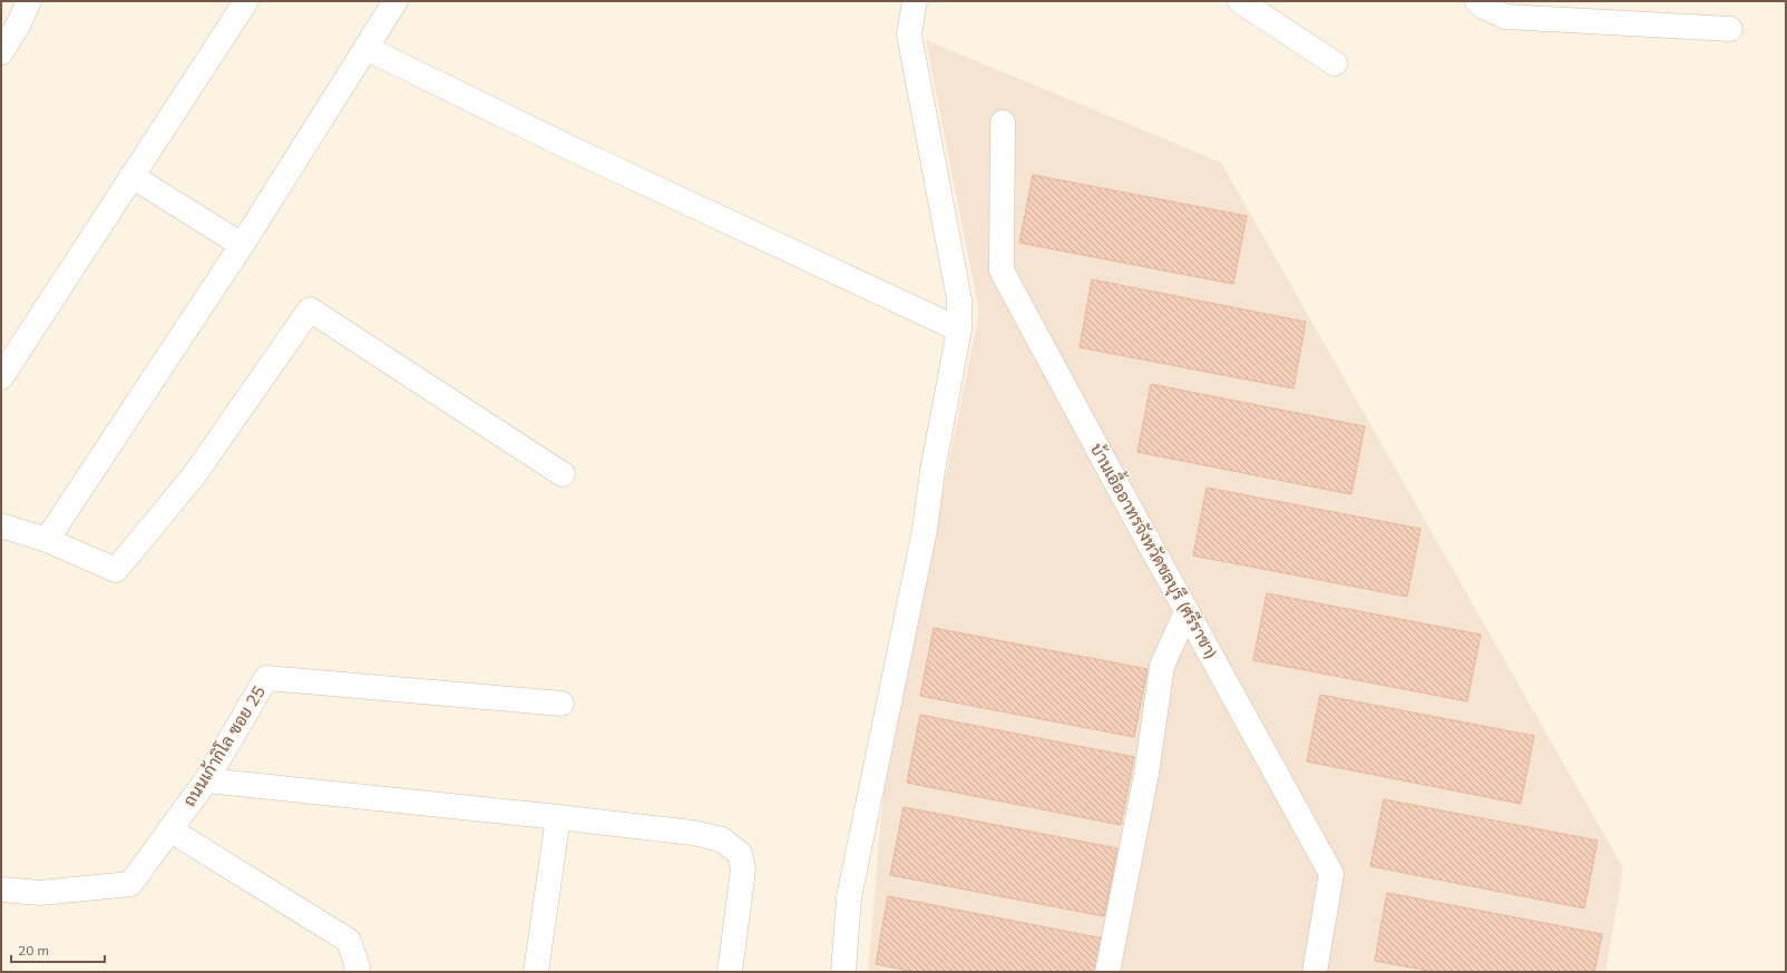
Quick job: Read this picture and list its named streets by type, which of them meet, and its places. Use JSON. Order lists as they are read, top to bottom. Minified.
{"streets":{"street":["บ้านเอื้ออาทรจังหวัดชลบุรี (ศรีราชา)","ถนนเก้ากิโล ซอย 25"]},"scale_bar":"20 m"}
